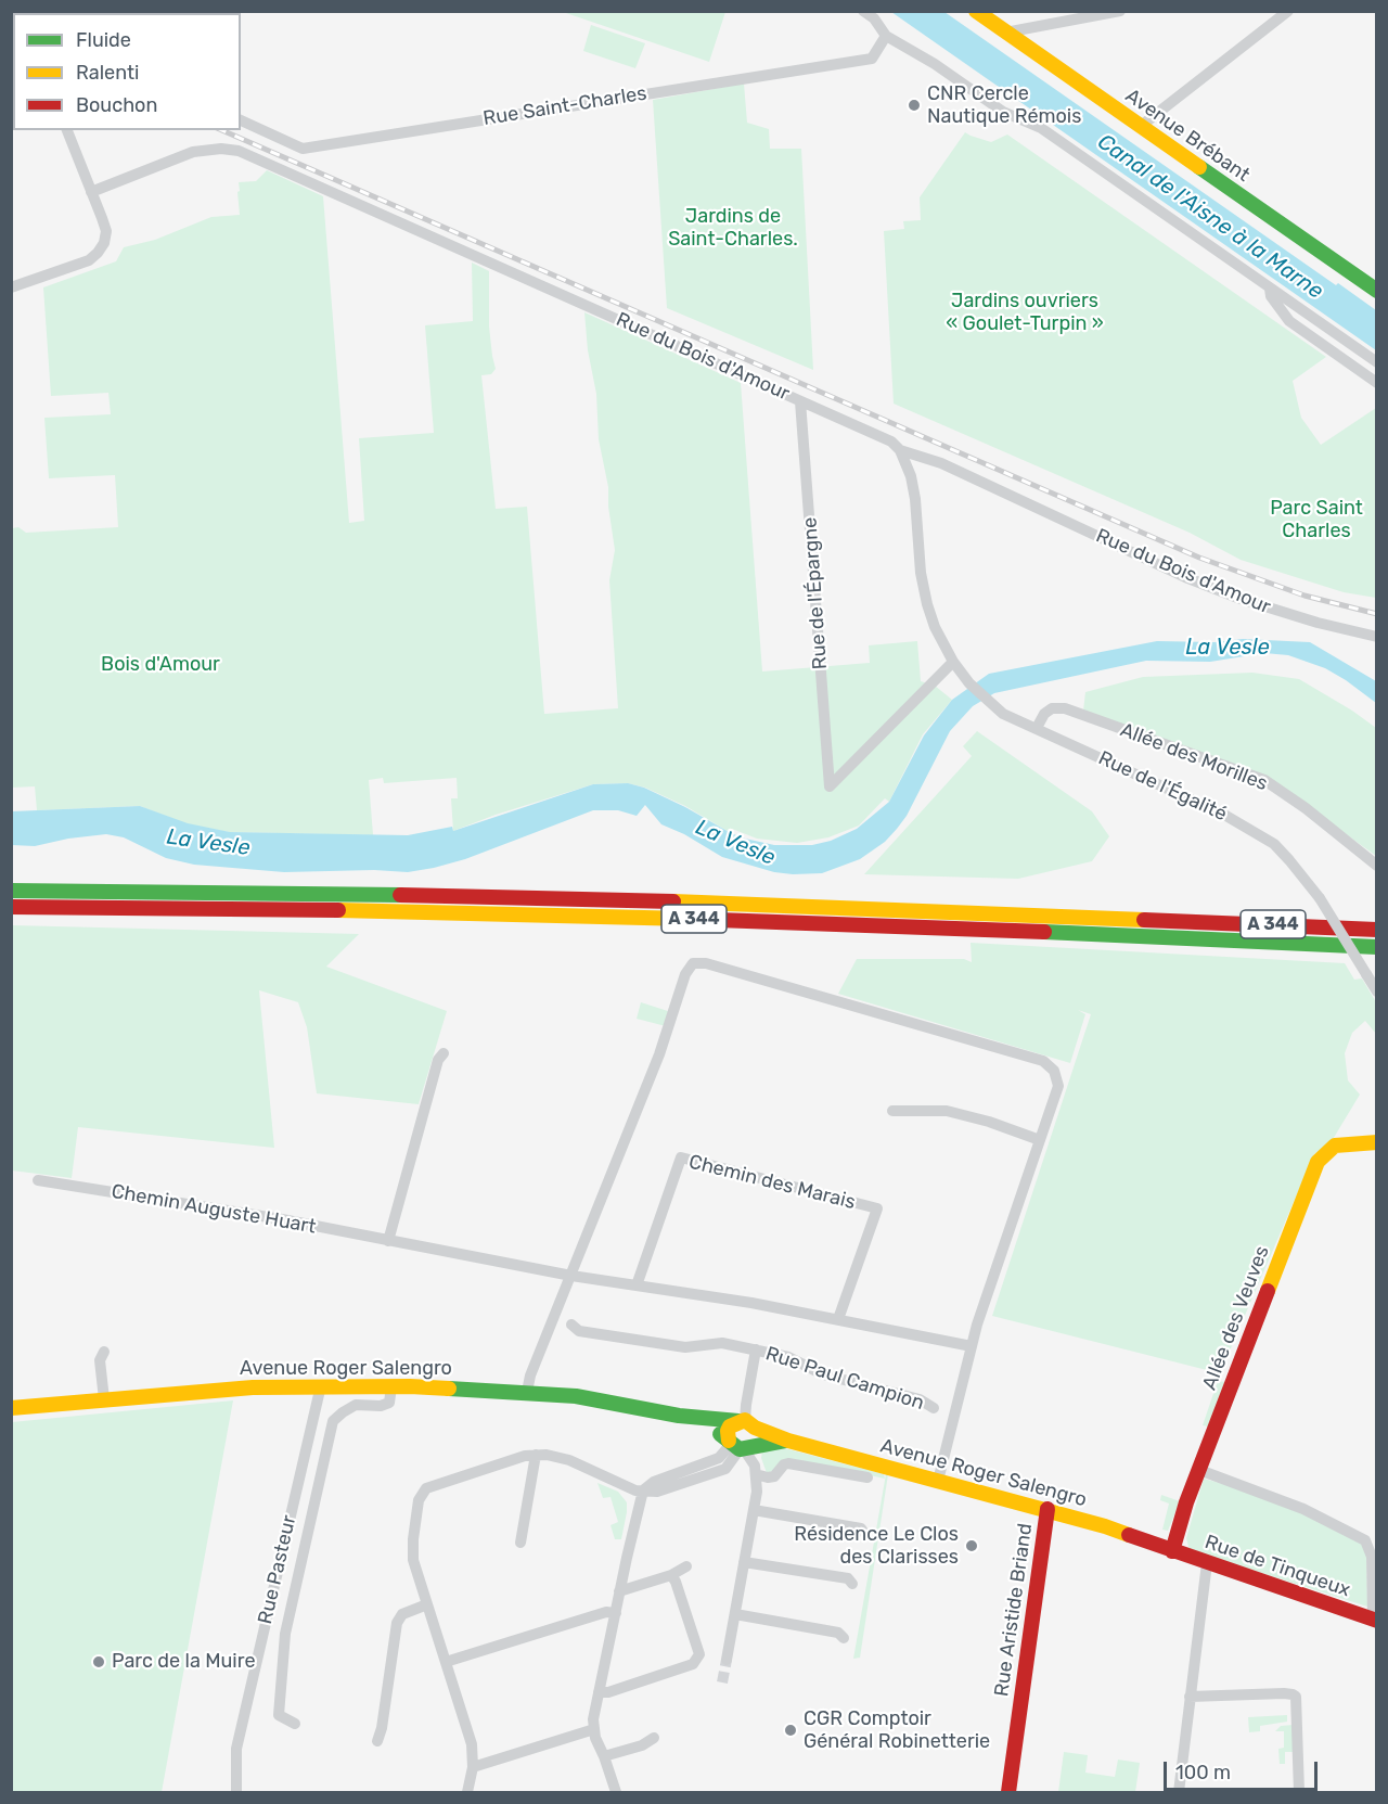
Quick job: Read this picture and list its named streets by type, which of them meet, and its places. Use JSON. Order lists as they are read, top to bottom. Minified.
{"streets":{"main road":["Avenue Brébant","A 344","Allée des Veuves","Avenue Roger Salengro","Rue de Tinqueux","Rue Aristide Briand"],"street":["Rue Saint-Charles","Rue du Bois d'Amour","Rue de l'Épargne","Allée des Morilles","Rue de l'Égalité","Chemin des Marais","Chemin Auguste Huart","Rue Paul Campion","Rue Pasteur"]},"crossings":[["Rue du Bois d'Amour","Rue de l'Épargne"],["Rue de l'Épargne","Rue de l'Égalité"],["Allée des Morilles","Rue de l'Égalité"],["Allée des Veuves","Avenue Roger Salengro"],["Allée des Veuves","Rue de Tinqueux"],["Avenue Roger Salengro","Rue Paul Campion"],["Avenue Roger Salengro","Rue de Tinqueux"],["Avenue Roger Salengro","Rue Pasteur"],["Avenue Roger Salengro","Rue Aristide Briand"]],"water":["Canal de l'Aisne à la Marne","La Vesle"],"parks":["Jardins de Saint-Charles.","Jardins ouvriers « Goulet-Turpin »","Parc Saint Charles","Bois d'Amour"],"places":["CNR Cercle Nautique Rémois","Résidence Le Clos des Clarisses","Parc de la Muire","CGR Comptoir Général Robinetterie"],"legend":["Fluide","Ralenti","Bouchon"],"scale_bar":"100 m"}
